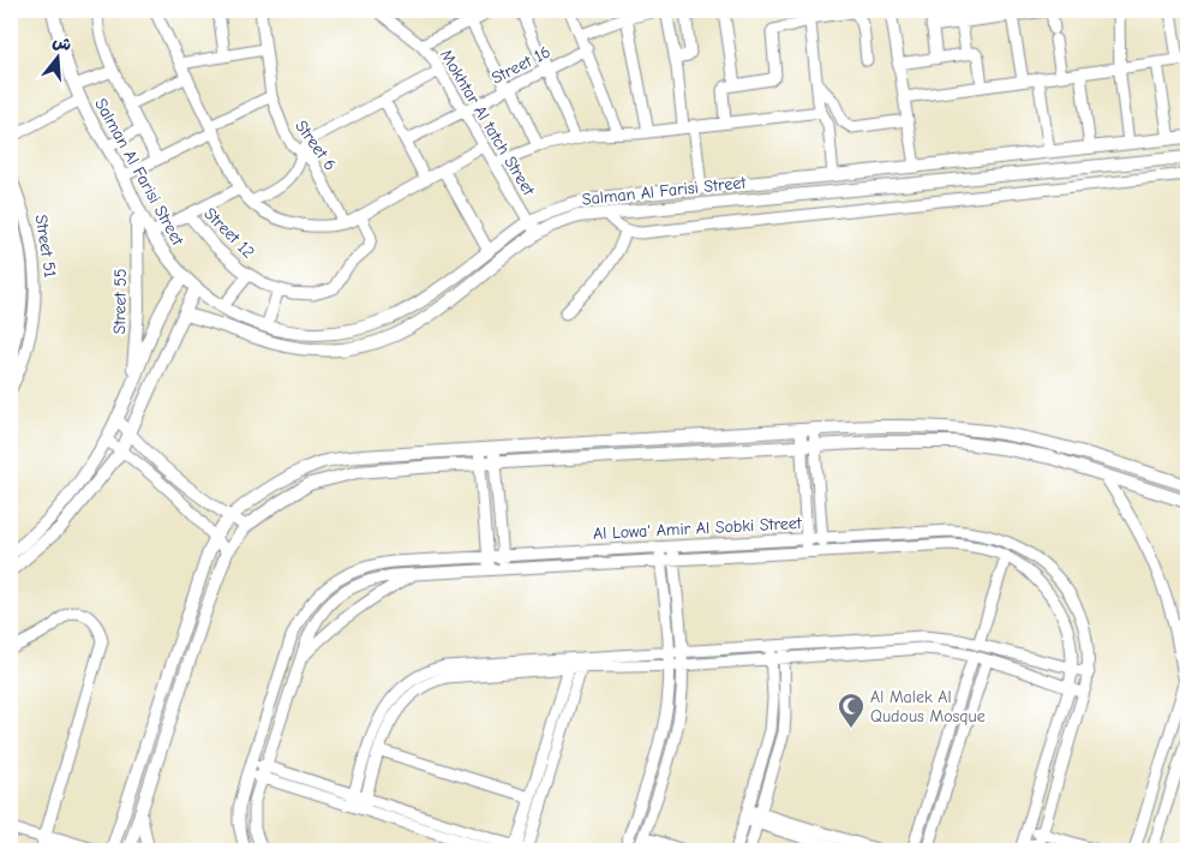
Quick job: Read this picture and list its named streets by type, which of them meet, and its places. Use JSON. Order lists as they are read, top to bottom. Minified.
{"streets":{"street":["Street 16","Mokhtar Al tatch Street","Street 6","Salman Al Farisi Street","Street 12","Street 51","Street 55","Al Lowa' Amir Al Sobki Street"]},"crossings":[["Street 16","Mokhtar Al tatch Street"],["Mokhtar Al tatch Street","Salman Al Farisi Street"],["Salman Al Farisi Street","Street 55"]],"places":{"mosque":["Al Malek Al Qudous Mosque"]},"north":"top"}
